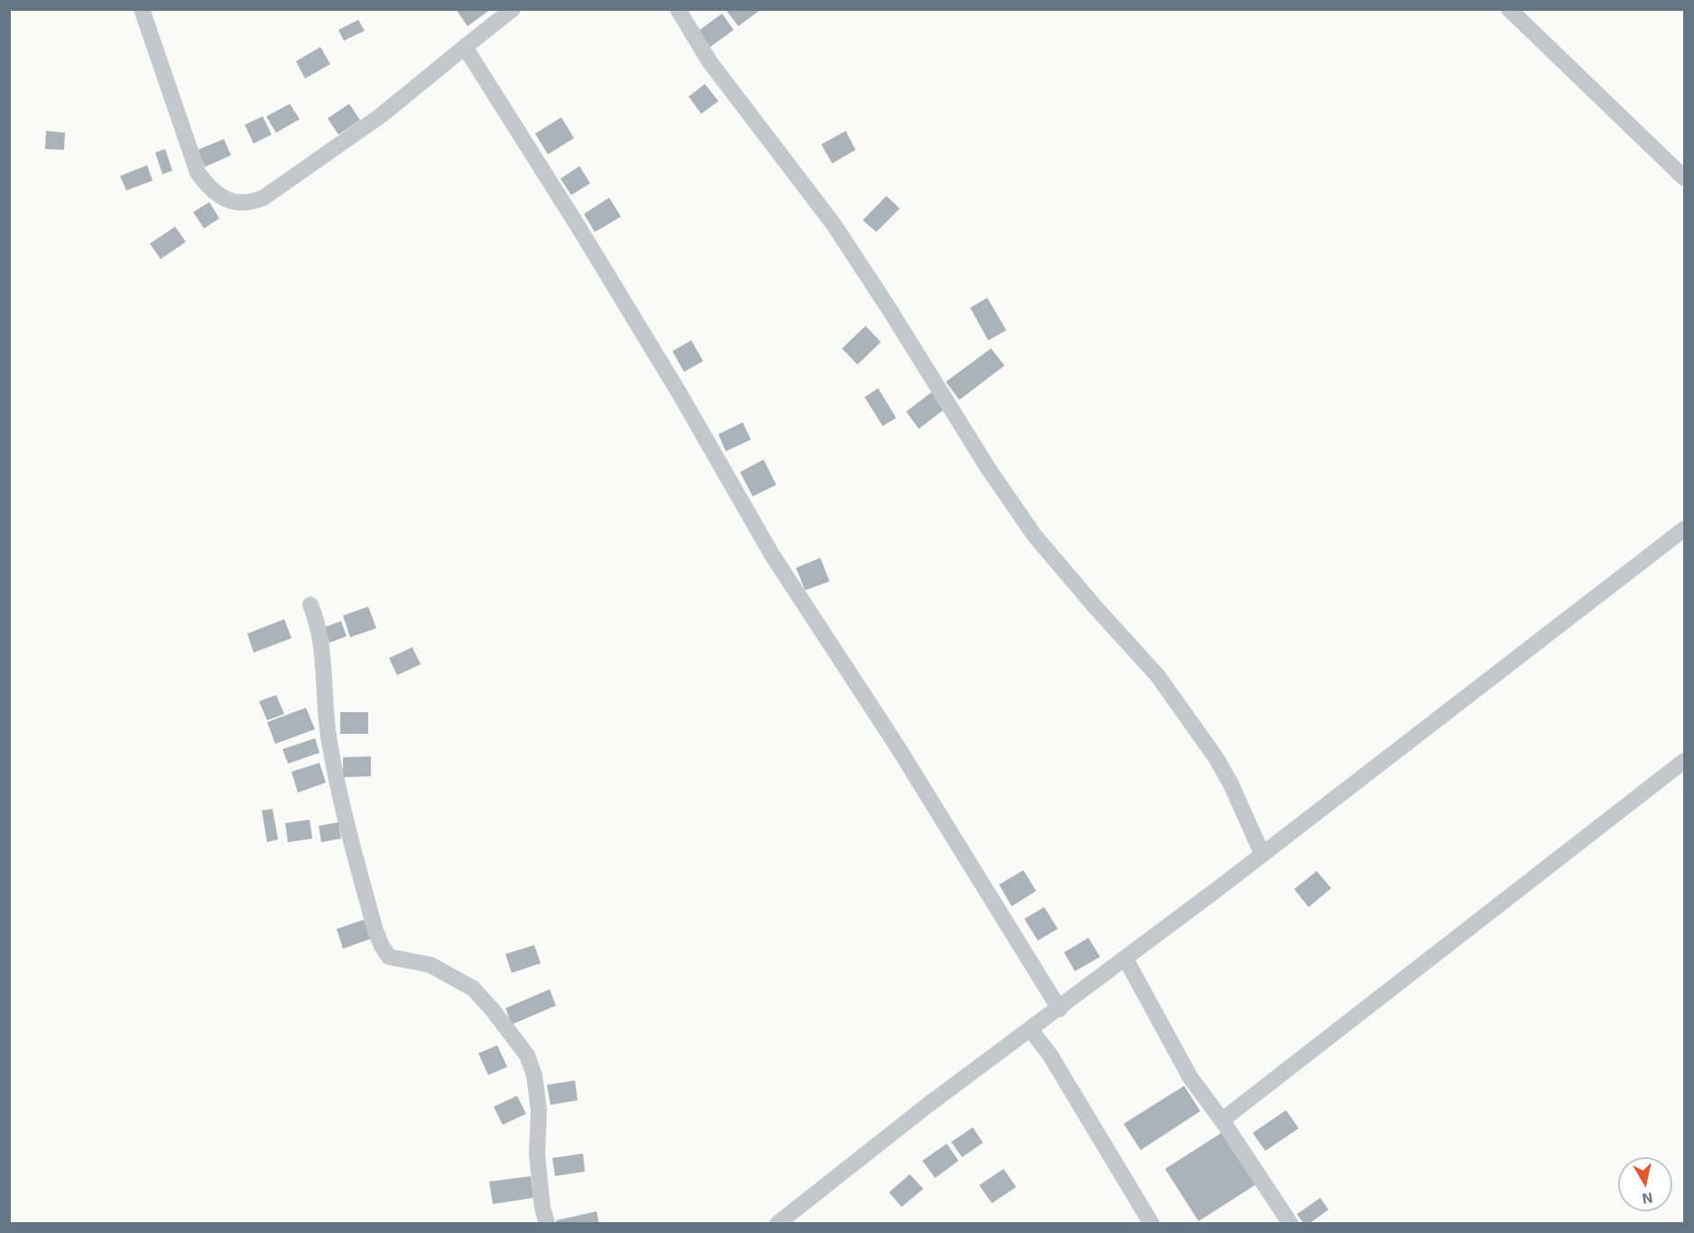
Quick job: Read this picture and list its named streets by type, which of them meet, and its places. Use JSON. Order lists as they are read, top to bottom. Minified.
{"north":"bottom"}
